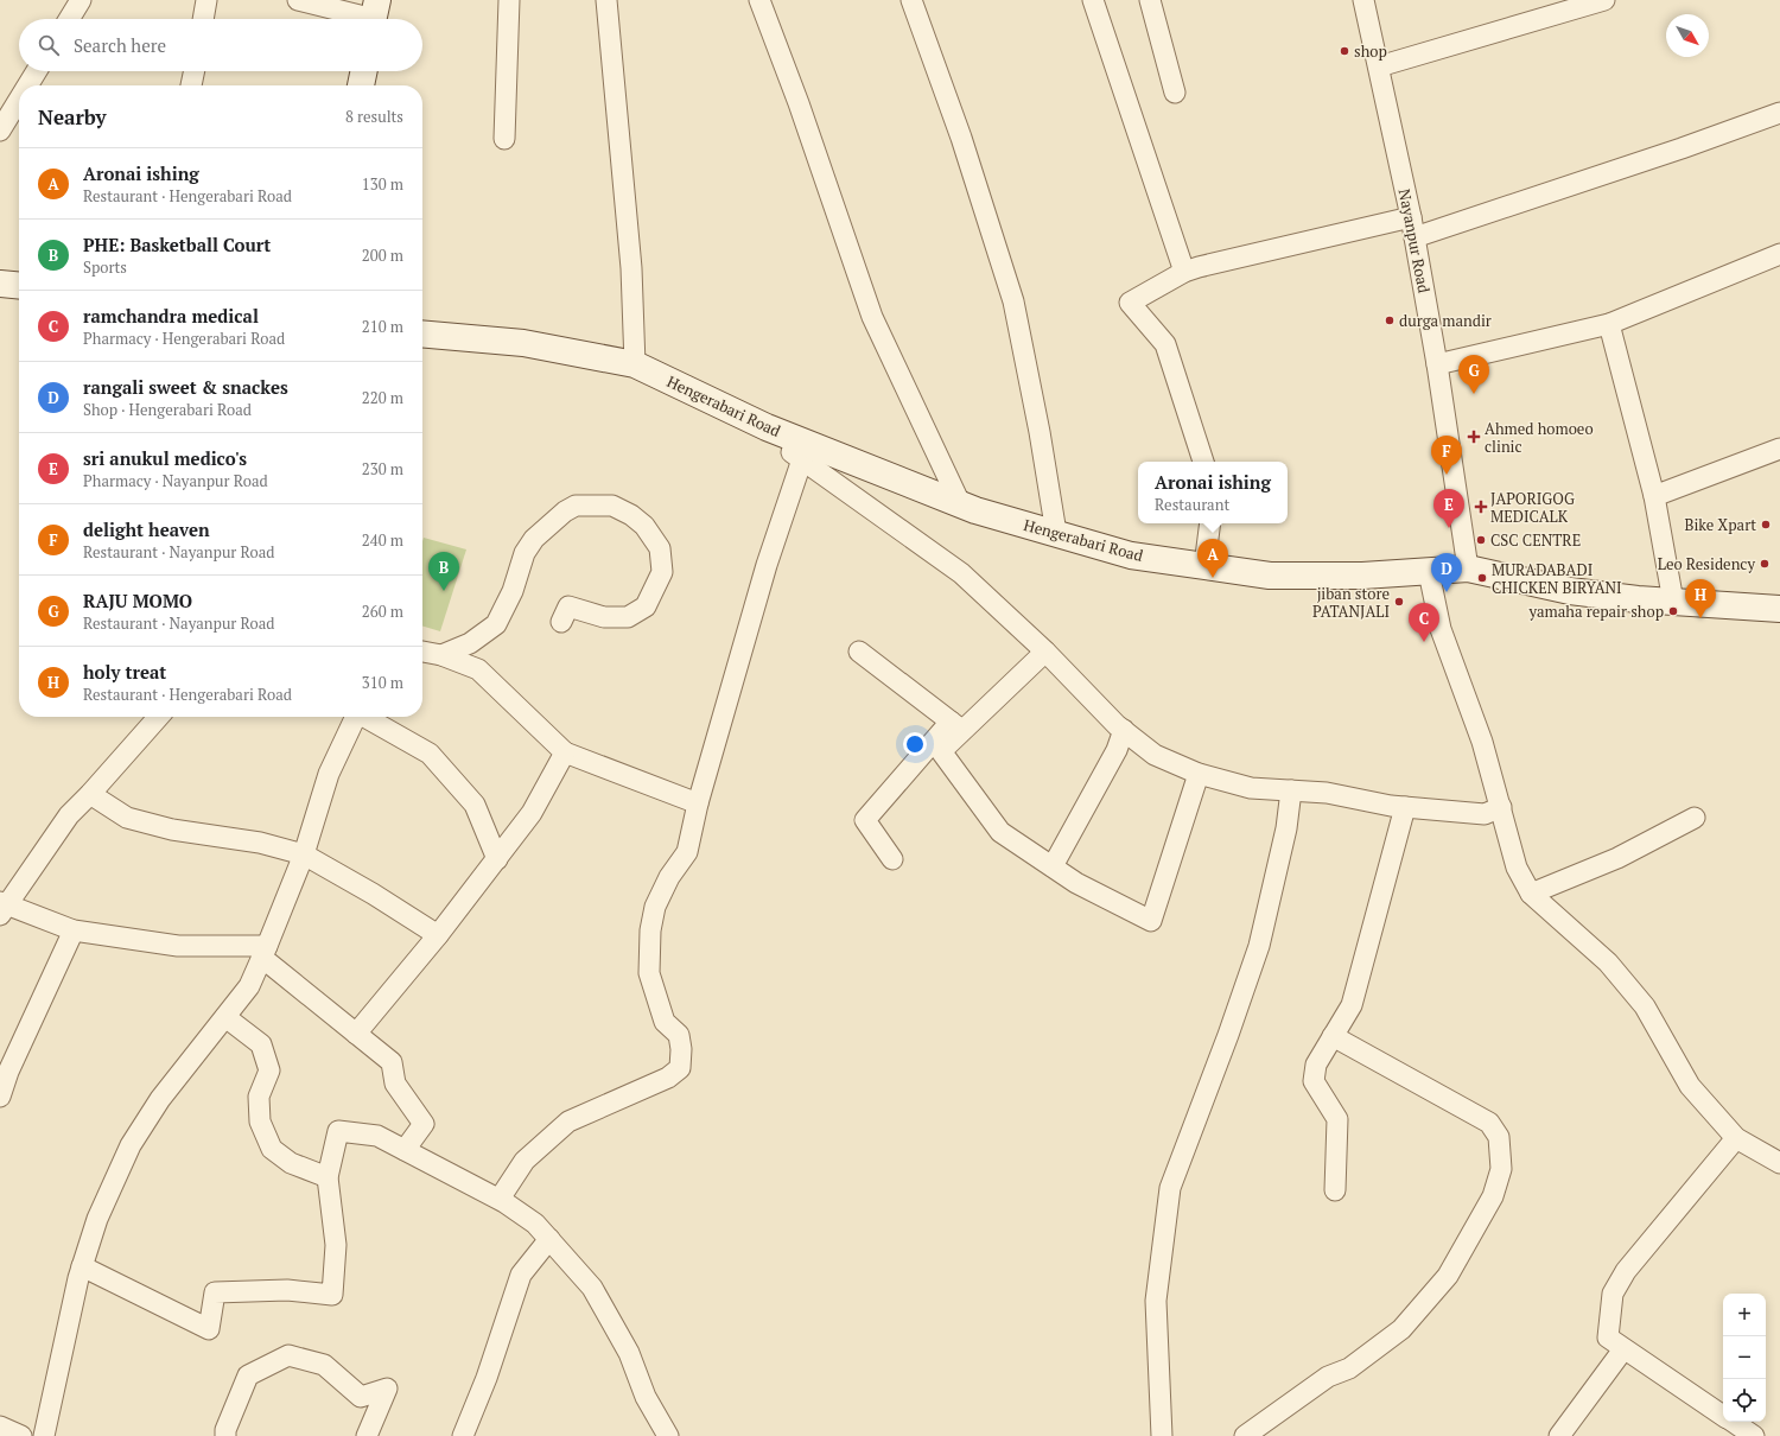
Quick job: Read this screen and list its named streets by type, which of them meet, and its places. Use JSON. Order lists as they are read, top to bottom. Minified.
{"streets":{"main road":["Hengerabari Road"],"street":["Nayanpur Road"]},"crossings":[["Nayanpur Road","Hengerabari Road"]],"places":{"other":["shop","durga mandir","Bike Xpart","CSC CENTRE","Leo Residency","MURADABADI CHICKEN BIRYANI","jiban store PATANJALI","yamaha repair shop"],"health":["Ahmed homoeo clinic","JAPORIGOG MEDICALK"]},"north":"bottom right","page":{"search":"Search here","heading":["Nearby","8 results"],"list":[{"mark":"A","name":"Aronai ishing","note":"Restaurant · Hengerabari Road","value":"130 m"},{"mark":"B","name":"PHE: Basketball Court","note":"Sports","value":"200 m"},{"mark":"C","name":"ramchandra medical","note":"Pharmacy · Hengerabari Road","value":"210 m"},{"mark":"D","name":"rangali sweet & snackes","note":"Shop · Hengerabari Road","value":"220 m"},{"mark":"E","name":"sri anukul medico's","note":"Pharmacy · Nayanpur Road","value":"230 m"},{"mark":"F","name":"delight heaven","note":"Restaurant · Nayanpur Road","value":"240 m"},{"mark":"G","name":"RAJU MOMO","note":"Restaurant · Nayanpur Road","value":"260 m"},{"mark":"H","name":"holy treat","note":"Restaurant · Hengerabari Road","value":"310 m"}],"pins":["G","F","E","A","B","D","H","C"],"popup":["Aronai ishing","Restaurant"],"map_buttons":["+","−"]}}
